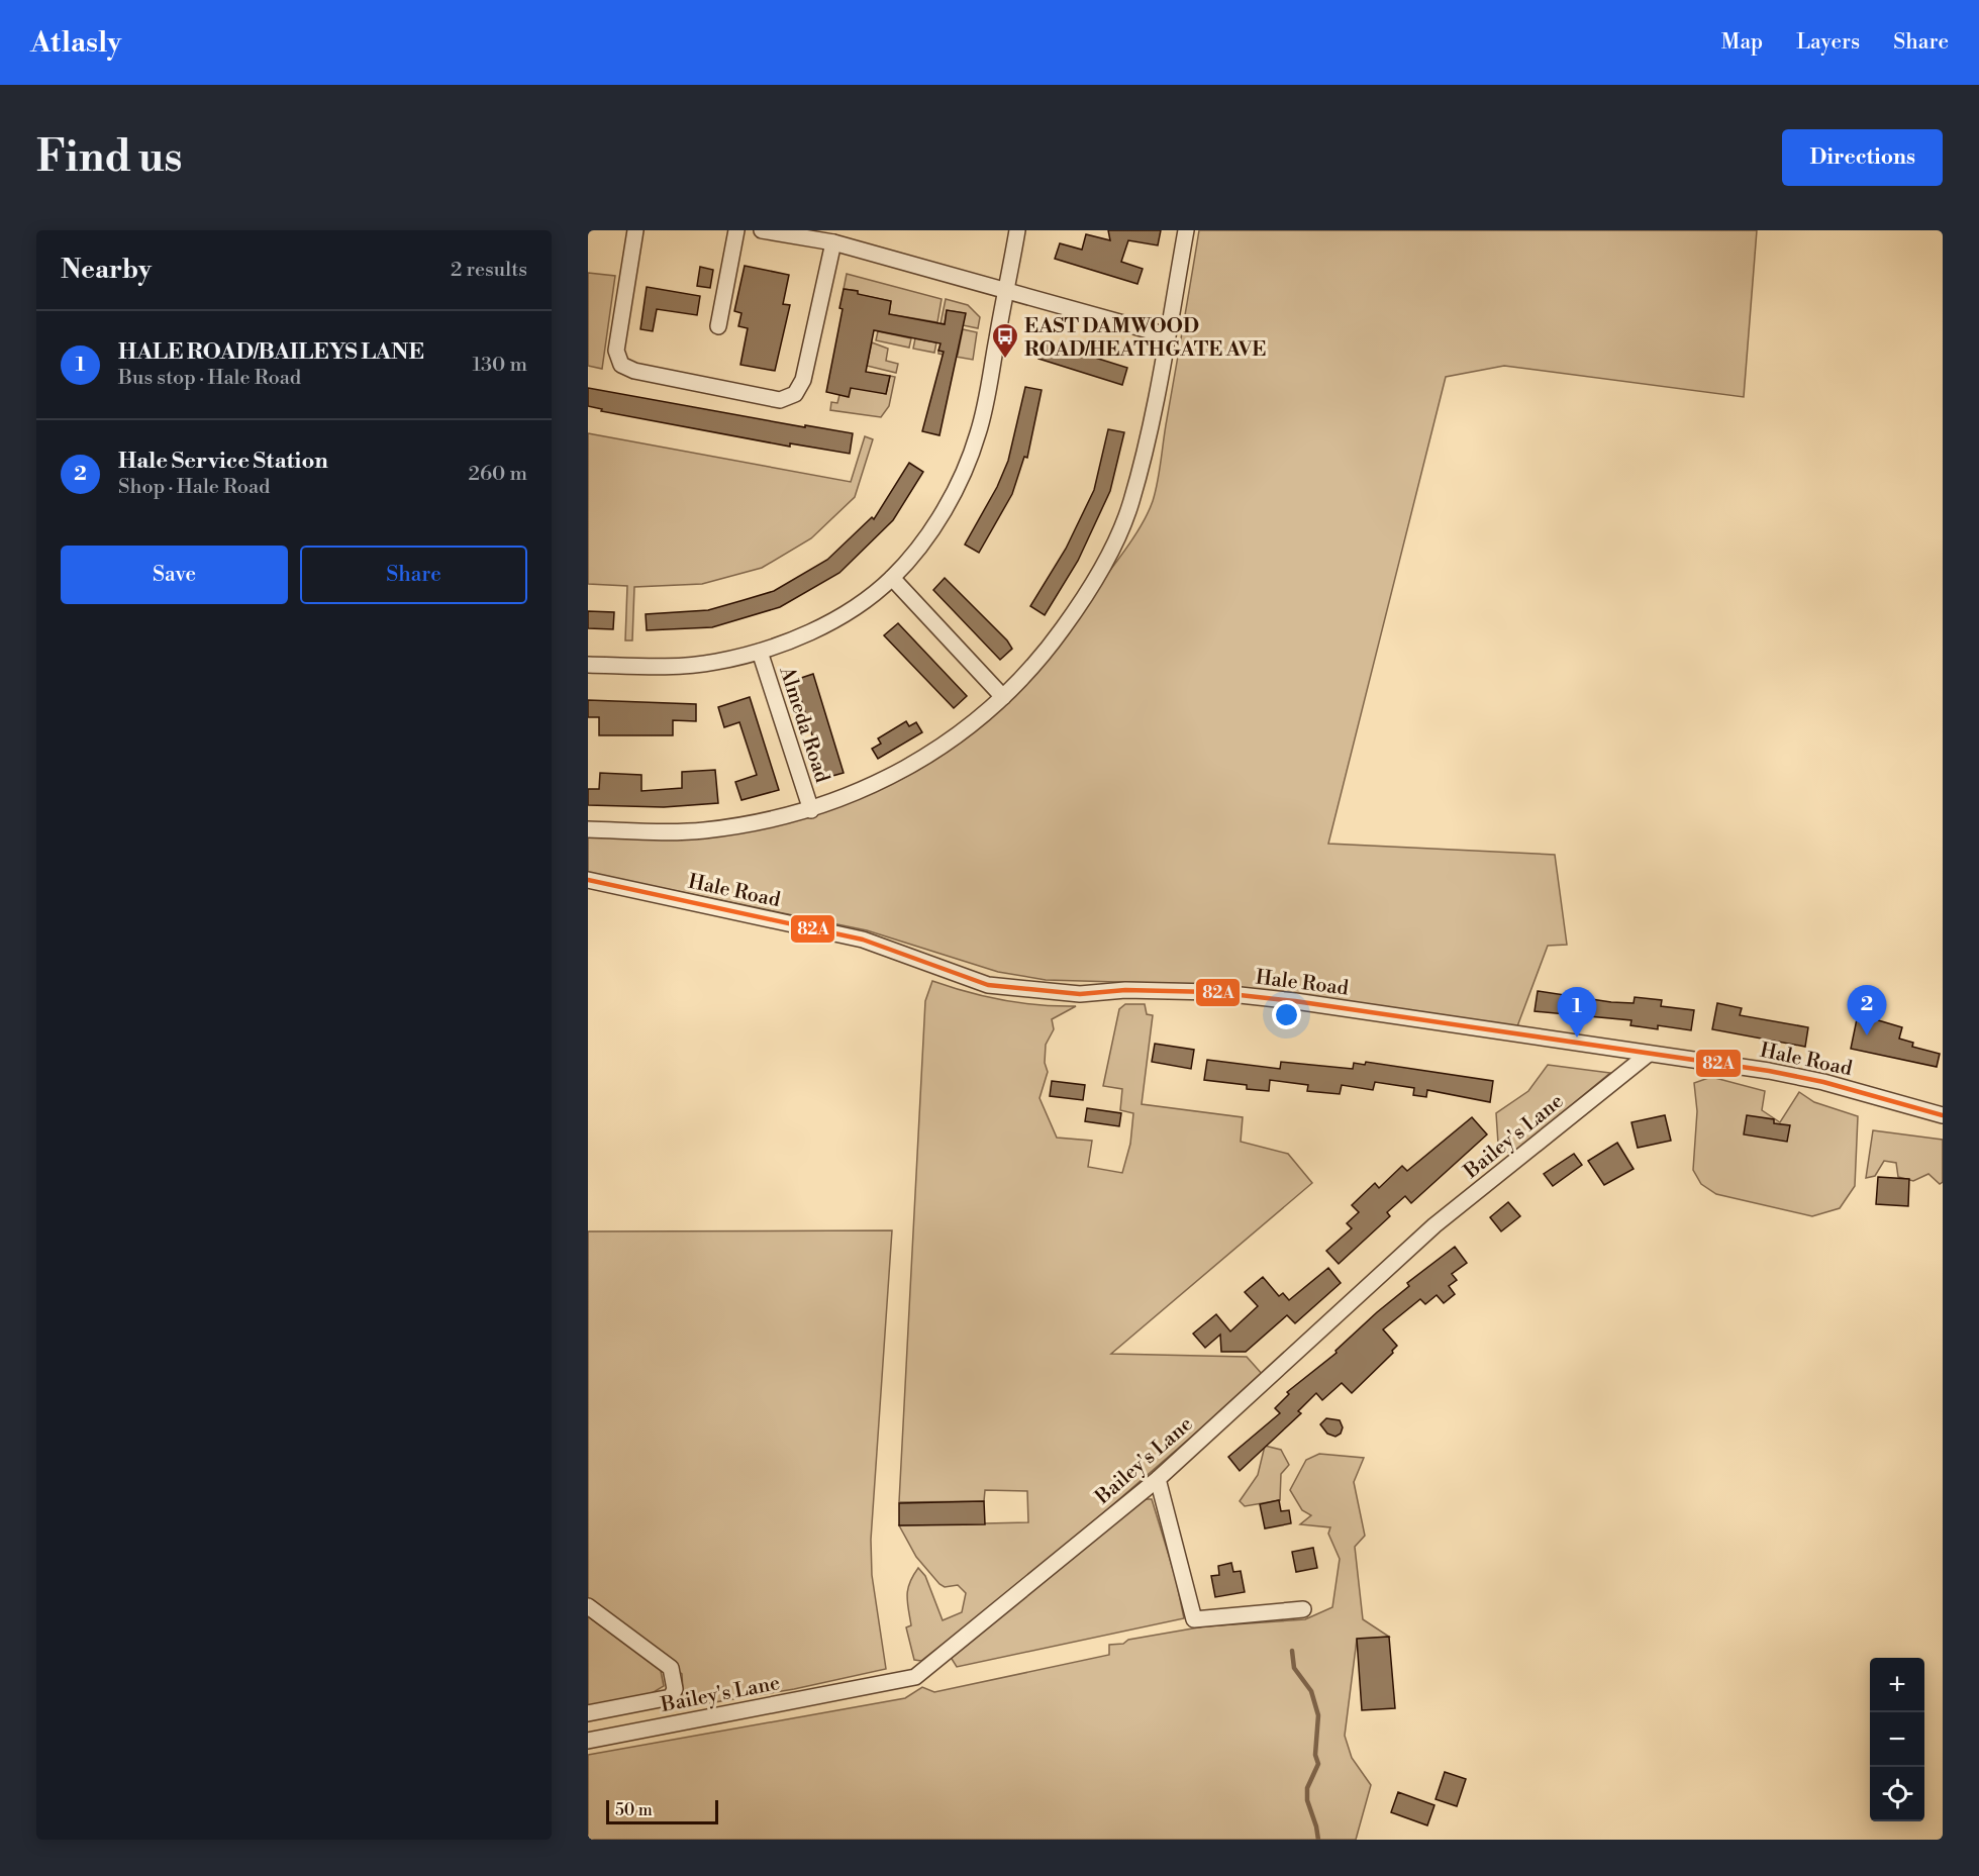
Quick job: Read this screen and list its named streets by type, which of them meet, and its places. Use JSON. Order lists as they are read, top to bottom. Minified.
{"streets":{"street":["Almeda Road","Hale Road","Bailey's Lane"]},"crossings":[["Hale Road","Bailey's Lane"]],"places":{"bus stop":["EAST DAMWOOD ROAD/HEATHGATE AVE"]},"lines":["transit line 82A"],"scale_bar":"50 m","page":{"header":"Atlasly","nav":["Map","Layers","Share"],"buttons":["Directions",["Save","Share"]],"title":"Find us","heading":["Nearby","2 results"],"list":[{"mark":"1","name":"HALE ROAD/BAILEYS LANE","note":"Bus stop · Hale Road","value":"130 m"},{"mark":"2","name":"Hale Service Station","note":"Shop · Hale Road","value":"260 m"}],"pins":["2","1"],"map_buttons":["+","−"],"scale":"50 m"}}
